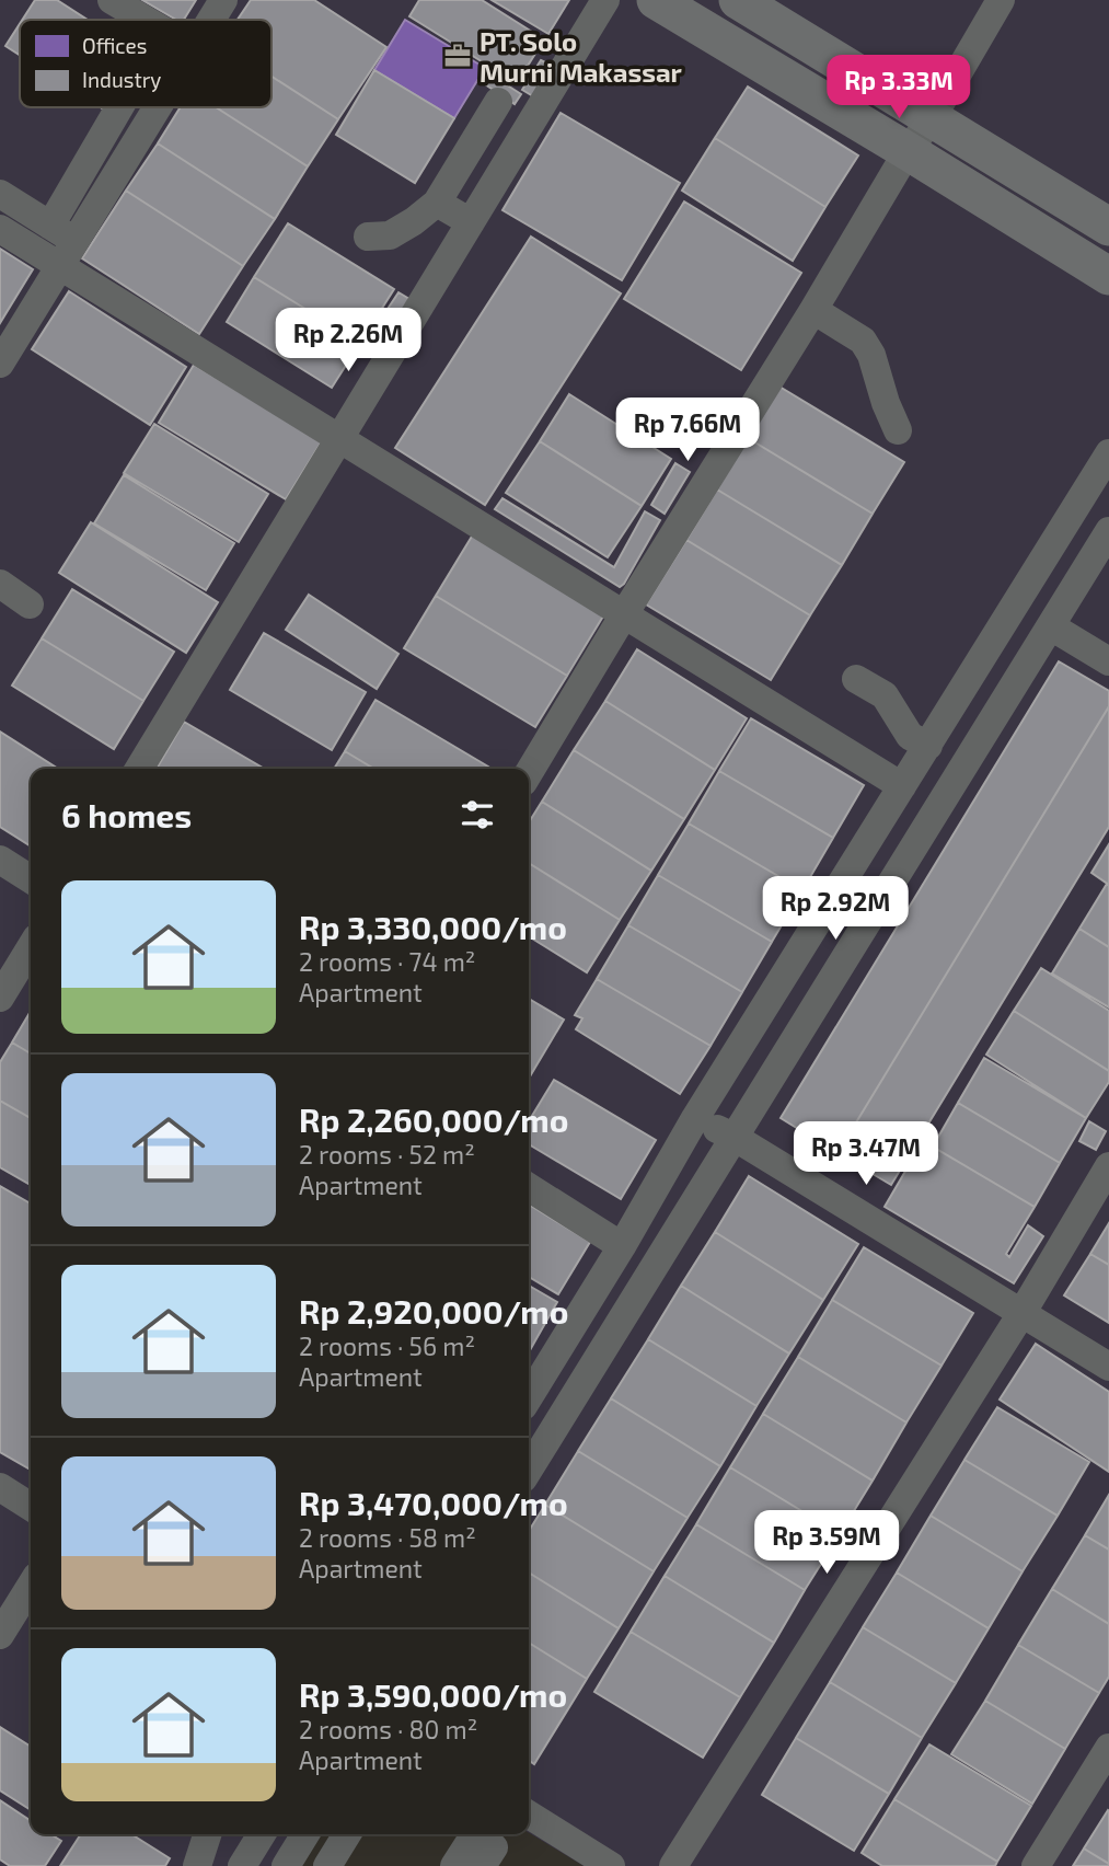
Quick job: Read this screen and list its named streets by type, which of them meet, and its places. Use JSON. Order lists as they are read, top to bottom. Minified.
{"places":{"office":["PT. Solo Murni Makassar"]},"legend":["Offices","Industry"],"page":{"price":["Rp 3.33M","Rp 2.26M","Rp 7.66M","Rp 2.92M","Rp 3.47M","Rp 3.59M"],"heading":"6 homes","list":[{"name":"Rp 3,330,000/mo","note":"2 rooms · 74 m² · Apartment"},{"name":"Rp 2,260,000/mo","note":"2 rooms · 52 m² · Apartment"},{"name":"Rp 2,920,000/mo","note":"2 rooms · 56 m² · Apartment"},{"name":"Rp 3,470,000/mo","note":"2 rooms · 58 m² · Apartment"},{"name":"Rp 3,590,000/mo","note":"2 rooms · 80 m² · Apartment"}]}}
